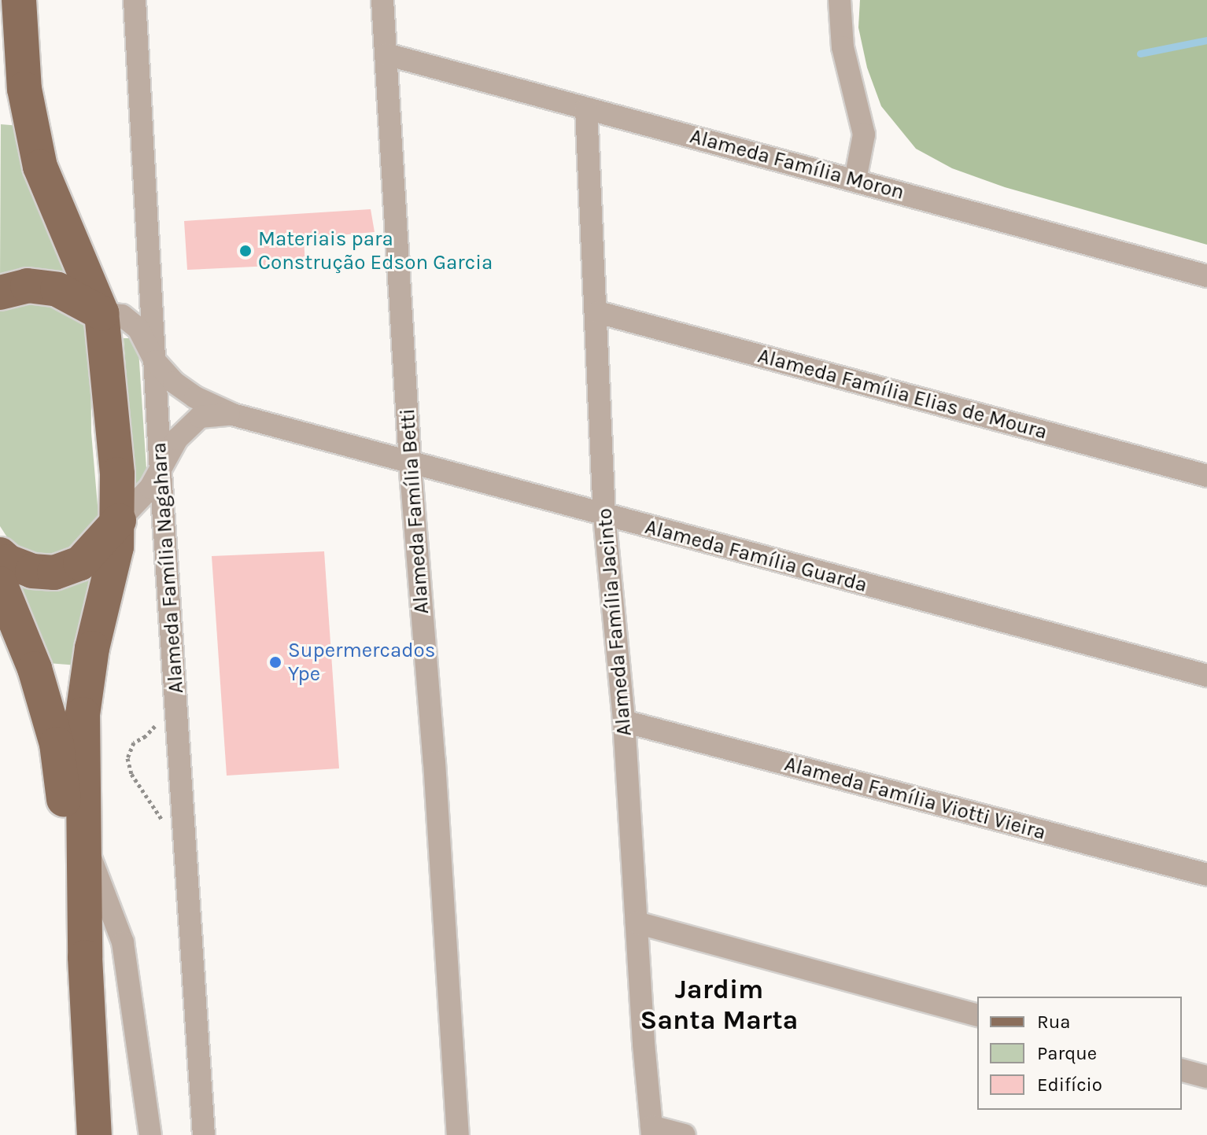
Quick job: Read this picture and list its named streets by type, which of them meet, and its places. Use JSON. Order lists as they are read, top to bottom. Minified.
{"streets":{"street":["Alameda Família Moron","Alameda Família Elias de Moura","Alameda Família Betti","Alameda Família Guarda","Alameda Família Nagahara","Alameda Família Jacinto","Alameda Família Viotti Vieira"]},"crossings":[["Alameda Família Moron","Alameda Família Betti"],["Alameda Família Moron","Alameda Família Jacinto"],["Alameda Família Elias de Moura","Alameda Família Jacinto"],["Alameda Família Betti","Alameda Família Guarda"],["Alameda Família Guarda","Alameda Família Nagahara"],["Alameda Família Guarda","Alameda Família Jacinto"],["Alameda Família Jacinto","Alameda Família Viotti Vieira"]],"districts":["Jardim Santa Marta"],"places":["Materiais para Construção Edson Garcia","Supermercados Ype"],"legend":["Rua","Parque","Edifício"]}
